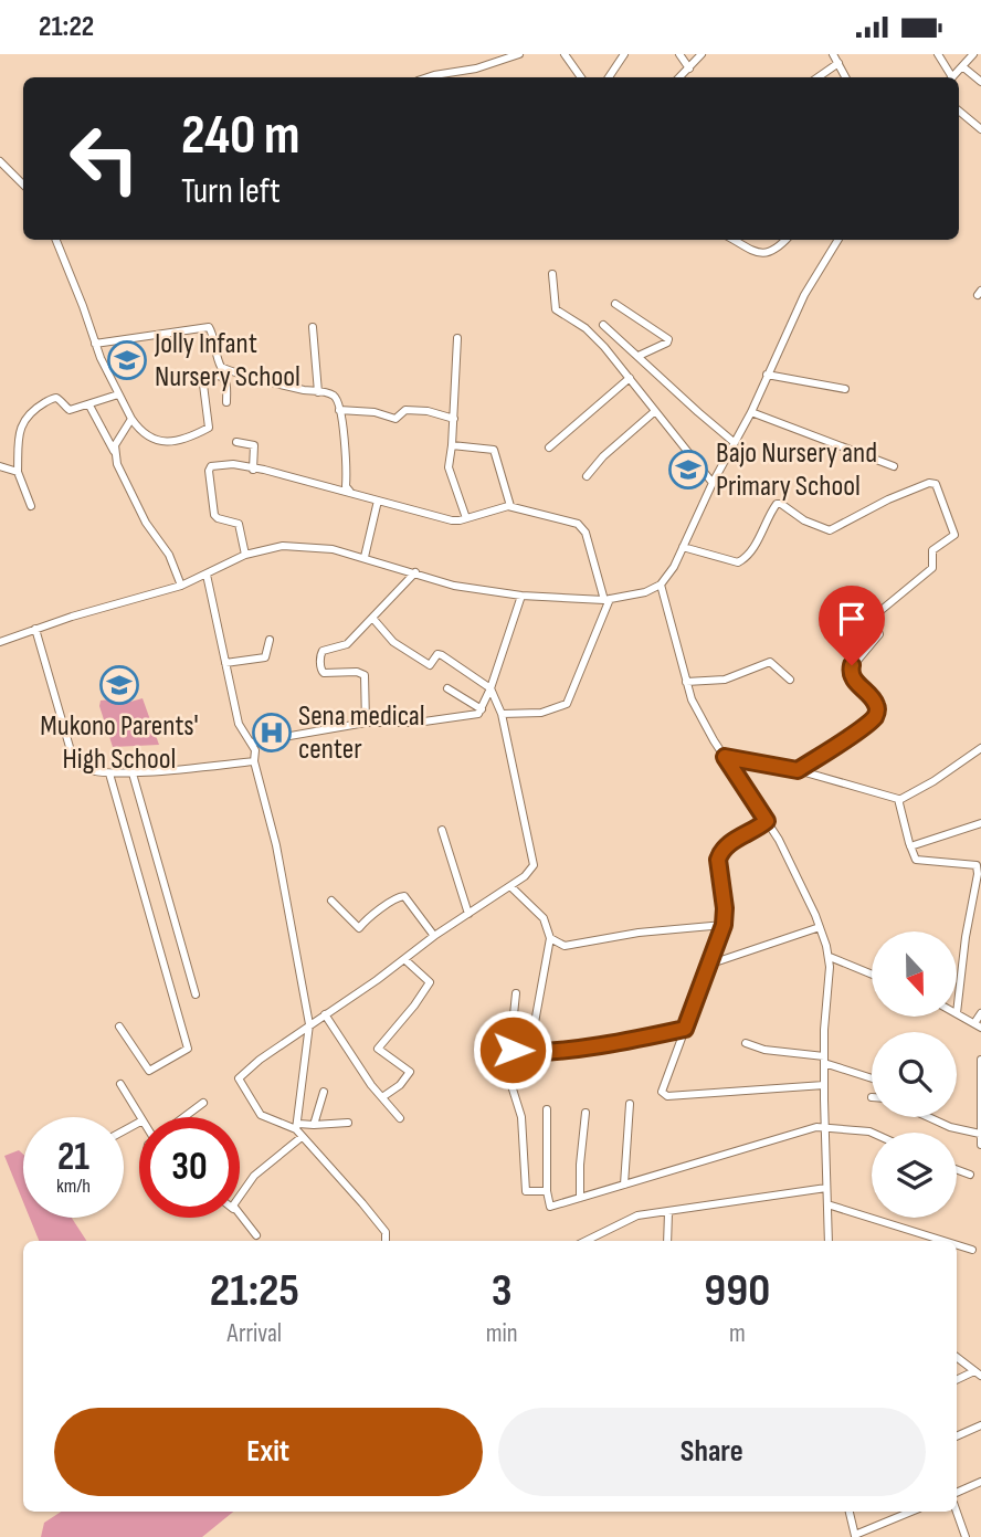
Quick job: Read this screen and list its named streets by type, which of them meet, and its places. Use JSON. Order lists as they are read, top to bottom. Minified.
{"places":{"school or university":["Jolly Infant Nursery School","Bajo Nursery and Primary School","Mukono Parents' High School"],"hospital":["Sena medical center"]},"north":"bottom","page":{"status":"21:22","turn":["240 m","Turn left"],"speed":"21 km/h","limit":"30","eta":["21:25","Arrival","3","min","990","m"],"buttons":["Exit","Share"]}}
